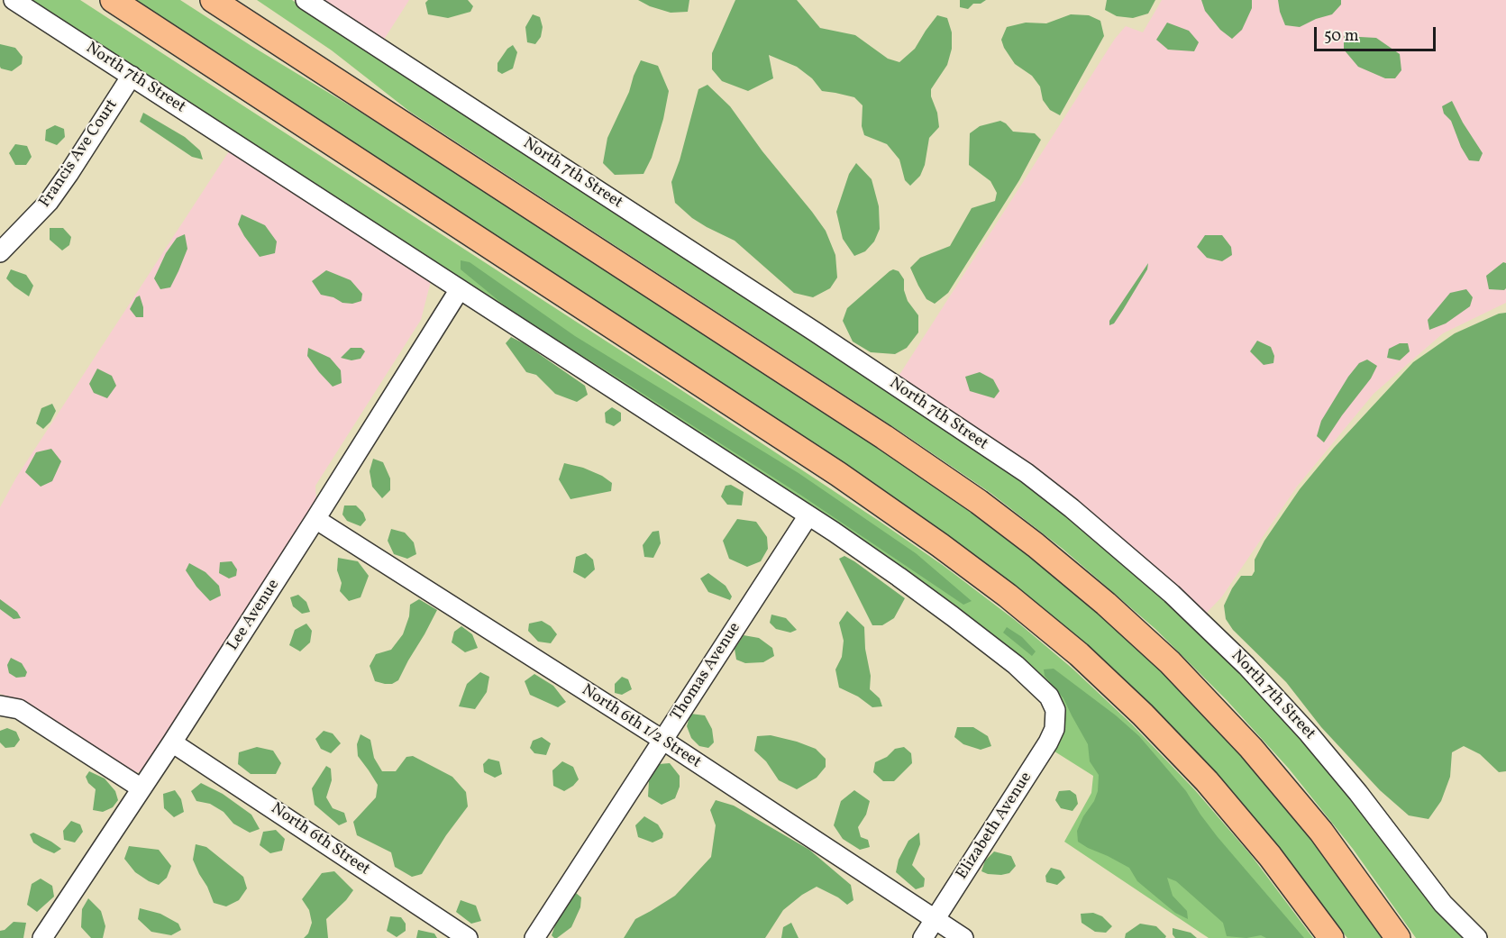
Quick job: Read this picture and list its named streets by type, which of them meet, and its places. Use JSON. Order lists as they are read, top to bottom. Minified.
{"streets":{"street":["North 7th Street","Francis Ave Court","Lee Avenue","Thomas Avenue","North 6th 1/2 Street","Elizabeth Avenue","North 6th Street"]},"crossings":[["North 7th Street","Francis Ave Court"],["North 7th Street","Lee Avenue"],["North 7th Street","Thomas Avenue"],["North 7th Street","Elizabeth Avenue"],["Lee Avenue","North 6th 1/2 Street"],["Lee Avenue","North 6th Street"],["Thomas Avenue","North 6th 1/2 Street"],["North 6th 1/2 Street","Elizabeth Avenue"]],"scale_bar":"50 m"}
